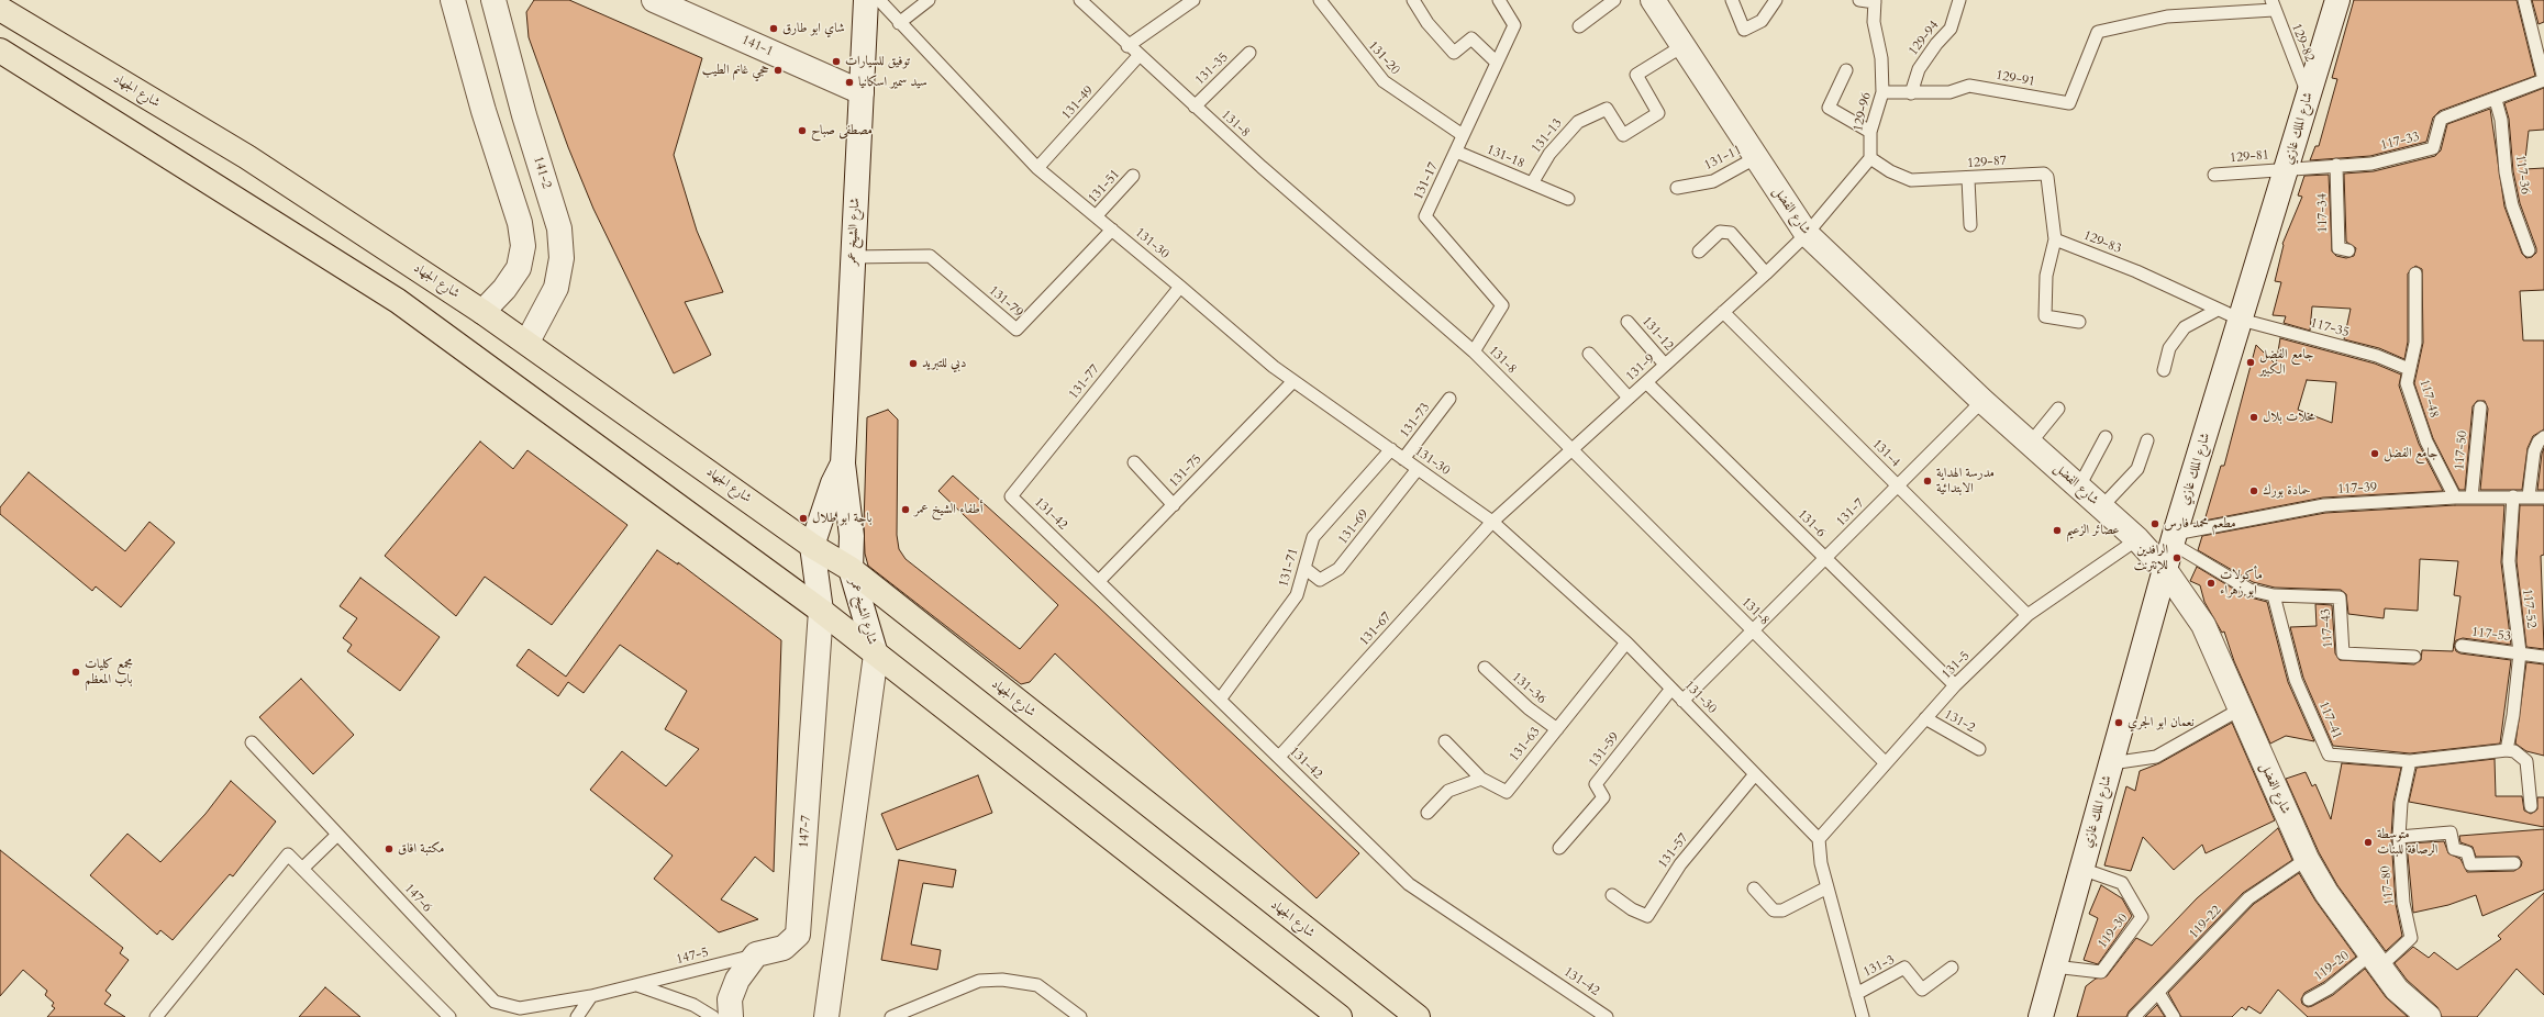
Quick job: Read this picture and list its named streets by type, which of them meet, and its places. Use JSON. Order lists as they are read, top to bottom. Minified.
{"streets":{"main road":["شارع الجهاد"],"street":["141-1","شارع الملك غازي","141-2","شارع الفضل","شارع الشيخ عمر","147-7"],"lane":["129-94","129-82","131-20","131-35","129-91","131-49","129-96","131-8","131-13","117-33","131-18","129-81","131-11","129-87","117-36","131-17","131-51","117-34","129-83","131-30","131-79","117-35","131-12","131-9","131-77","117-48","131-73","117-50","131-4","131-75","117-39","131-7","131-42","131-6","131-69","131-71","117-52","117-43","131-67","117-53","131-5","131-36","117-41","131-2","131-63","131-59","131-57","117-80","147-6","119-22","119-30","147-5","131-3","119-20"]},"crossings":[["129-94","129-91"],["129-82","129-91"],["129-82","شارع الملك غازي"],["141-1","شارع الشيخ عمر"],["131-20","131-17"],["131-35","131-8"],["129-91","129-96"],["شارع الجهاد","141-2"],["شارع الجهاد","شارع الشيخ عمر"],["131-49","131-8"],["131-49","131-30"],["129-96","129-87"],["131-8","131-17"],["131-8","131-9"],["131-8","131-7"],["131-8","131-5"],["شارع الملك غازي","117-33"],["شارع الملك غازي","129-81"],["شارع الملك غازي","شارع الفضل"],["شارع الملك غازي","129-83"],["شارع الملك غازي","117-35"],["شارع الملك غازي","117-39"],["شارع الملك غازي","119-30"],["131-13","131-18"],["131-13","شارع الفضل"],["117-33","129-81"],["117-33","117-36"],["117-33","117-34"],["131-18","131-17"],["131-11","شارع الفضل"],["129-87","129-83"],["131-51","131-30"],["شارع الفضل","131-9"],["شارع الفضل","131-7"],["شارع الفضل","131-5"],["شارع الفضل","117-80"],["شارع الفضل","119-22"],["شارع الفضل","119-20"],["شارع الشيخ عمر","131-79"],["شارع الشيخ عمر","147-7"],["129-83","117-35"],["131-30","131-79"],["131-30","131-9"],["131-30","131-77"],["131-30","131-73"],["131-30","131-75"],["131-30","131-7"],["131-30","131-69"],["131-30","131-71"],["131-30","131-67"],["131-30","131-5"],["131-30","131-63"],["131-30","131-59"],["131-30","131-57"],["117-35","117-48"],["131-12","131-9"],["131-9","131-4"],["131-9","131-6"],["131-9","131-67"],["131-77","131-42"],["117-48","117-39"],["117-50","117-39"],["131-4","131-7"],["131-4","131-5"],["131-75","131-42"],["117-39","117-52"],["131-7","131-6"],["131-42","131-71"],["131-42","131-67"],["131-6","131-5"],["131-69","131-71"],["117-52","117-53"],["117-52","117-41"],["117-43","117-41"],["131-5","131-2"],["131-36","131-63"],["117-41","117-80"],["147-7","147-5"],["117-80","119-20"],["147-6","147-5"]],"places":["شاي ابو طارق","توفيق للسيارات","حجي غانم الطيب","سيد سمير اسكانيا","مصطفى صباح","جامع الفضل الكبير","دبي للتبريد","محلات بلال","جامع الفضل","مدرسة الهداية الابتدائية","حمادة بورك","أطفاء الشيخ عمر","باچة ابو طلال","مطعم محمد فارس","عصائر الزعيم","الرافدين للإنترنت","مأكولات ابو زهراء","مجمع كليات باب المعظم","نعمان ابو الجري","متوسطة الرصافة للبنات","مكتبة افاق"]}
